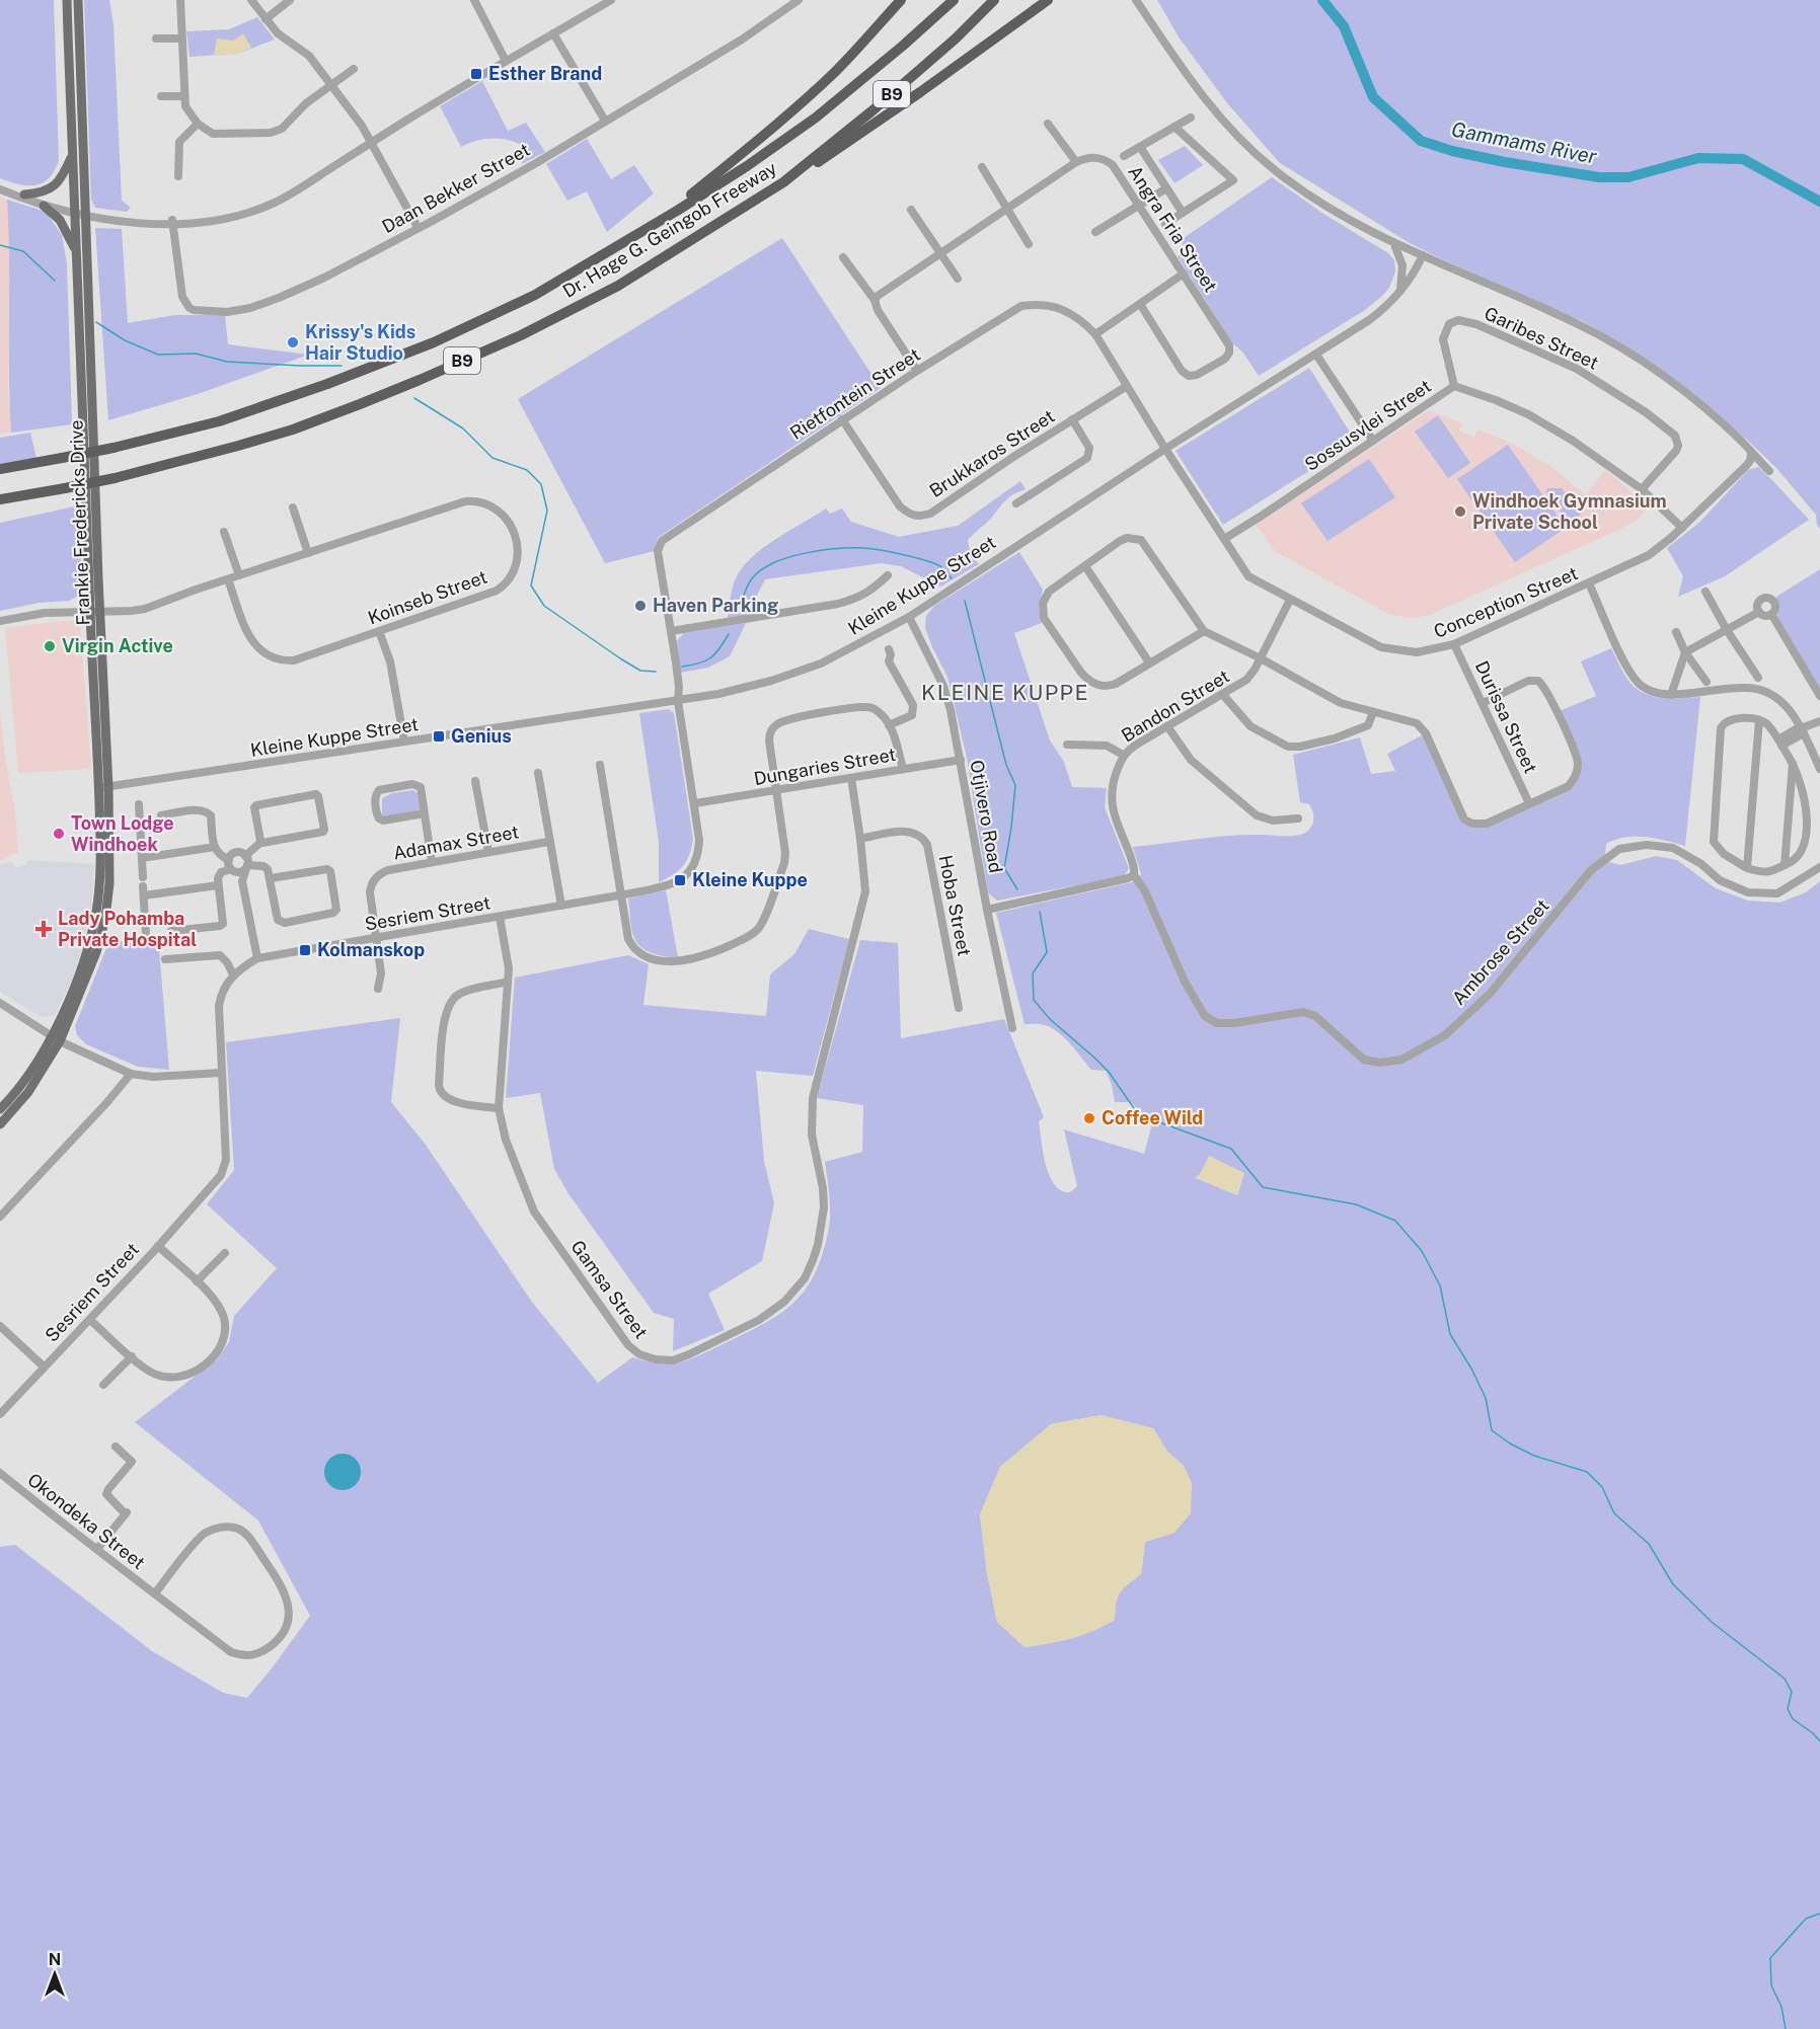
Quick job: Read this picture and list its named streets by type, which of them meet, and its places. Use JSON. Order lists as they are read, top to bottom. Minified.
{"streets":{"highway":["B9","Dr. Hage G. Geingob Freeway"],"main road":["Frankie Fredericks Drive"],"street":["Daan Bekker Street","Angra Fria Street","Garibes Street","Rietfontein Street","Sossusvlei Street","Brukkaros Street","Kleine Kuppe Street","Koinseb Street","Conception Street","Bandon Street","Durissa Street","Dungaries Street","Otjivero Road","Adamax Street","Hoba Street","Sesriem Street","Ambrose Street","Gamsa Street","Okondeka Street"]},"crossings":[["Garibes Street","Sossusvlei Street"],["Rietfontein Street","Brukkaros Street"],["Rietfontein Street","Kleine Kuppe Street"],["Rietfontein Street","Conception Street"],["Rietfontein Street","Sesriem Street"],["Sossusvlei Street","Conception Street"],["Frankie Fredericks Drive","Kleine Kuppe Street"],["Frankie Fredericks Drive","Koinseb Street"],["Kleine Kuppe Street","Conception Street"],["Kleine Kuppe Street","Otjivero Road"],["Kleine Kuppe Street","Sesriem Street"],["Conception Street","Bandon Street"],["Conception Street","Durissa Street"],["Bandon Street","Ambrose Street"],["Dungaries Street","Otjivero Road"],["Dungaries Street","Sesriem Street"],["Dungaries Street","Gamsa Street"],["Adamax Street","Sesriem Street"],["Hoba Street","Gamsa Street"],["Sesriem Street","Gamsa Street"]],"districts":["KLEINE KUPPE"],"water":["Gammams River"],"places":{"transit":["Esther Brand","Genius","Kleine Kuppe","Kolmanskop"],"other":["Krissy's Kids Hair Studio","Windhoek Gymnasium Private School","Haven Parking","Virgin Active","Town Lodge Windhoek","Coffee Wild"],"health":["Lady Pohamba Private Hospital"]},"north":"top"}
